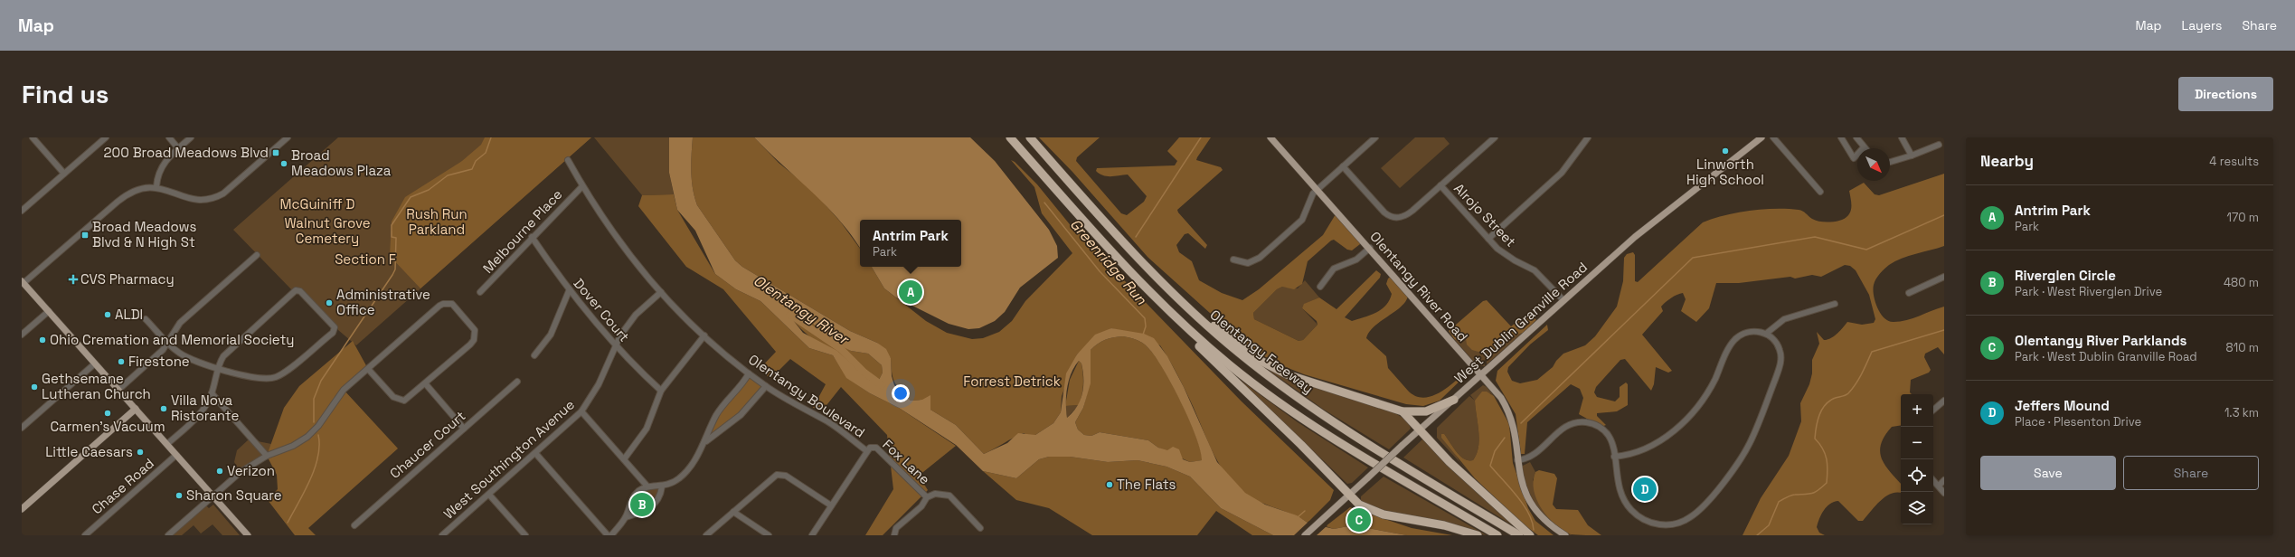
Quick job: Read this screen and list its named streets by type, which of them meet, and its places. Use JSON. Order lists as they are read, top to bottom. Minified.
{"streets":{"highway":["Olentangy Freeway"],"main road":["Olentangy River Road","West Dublin Granville Road"],"street":["Alrojo Street","Melbourne Place","Dover Court","Olentangy Boulevard","Chaucer Court","West Southington Avenue","Fox Lane","Chase Road"]},"crossings":[["Alrojo Street","West Dublin Granville Road"],["Melbourne Place","Dover Court"],["Melbourne Place","Olentangy Boulevard"],["Olentangy River Road","West Dublin Granville Road"],["Dover Court","West Southington Avenue"],["Olentangy Boulevard","West Southington Avenue"],["Olentangy Boulevard","Fox Lane"]],"water":["Greenridge Run","Olentangy River"],"parks":["McGuiniff D","Rush Run Parkland","Walnut Grove Cemetery","Section F","Forrest Detrick"],"places":{"other":["Linworth High School","Broad Meadows Plaza","Administrative Office","ALDI","Ohio Cremation and Memorial Society","Firestone","Gethsemane Lutheran Church","Villa Nova Ristorante","Carmen's Vacuum","Little Caesars","Verizon","The Flats","Sharon Square"],"transit":["200 Broad Meadows Blvd","Broad Meadows Blvd & N High St"],"health":["CVS Pharmacy"]},"north":"bottom right","page":{"header":"Map","nav":["Map","Layers","Share"],"buttons":["Directions",["Save","Share"]],"title":"Find us","heading":["Nearby","4 results"],"list":[{"mark":"A","name":"Antrim Park","note":"Park","value":"170 m"},{"mark":"B","name":"Riverglen Circle","note":"Park · West Riverglen Drive","value":"480 m"},{"mark":"C","name":"Olentangy River Parklands","note":"Park · West Dublin Granville Road","value":"810 m"},{"mark":"D","name":"Jeffers Mound","note":"Place · Plesenton Drive","value":"1.3 km"}],"popup":["Antrim Park","Park"],"pins":["A","D","B","C"],"map_buttons":["+","−"]}}
